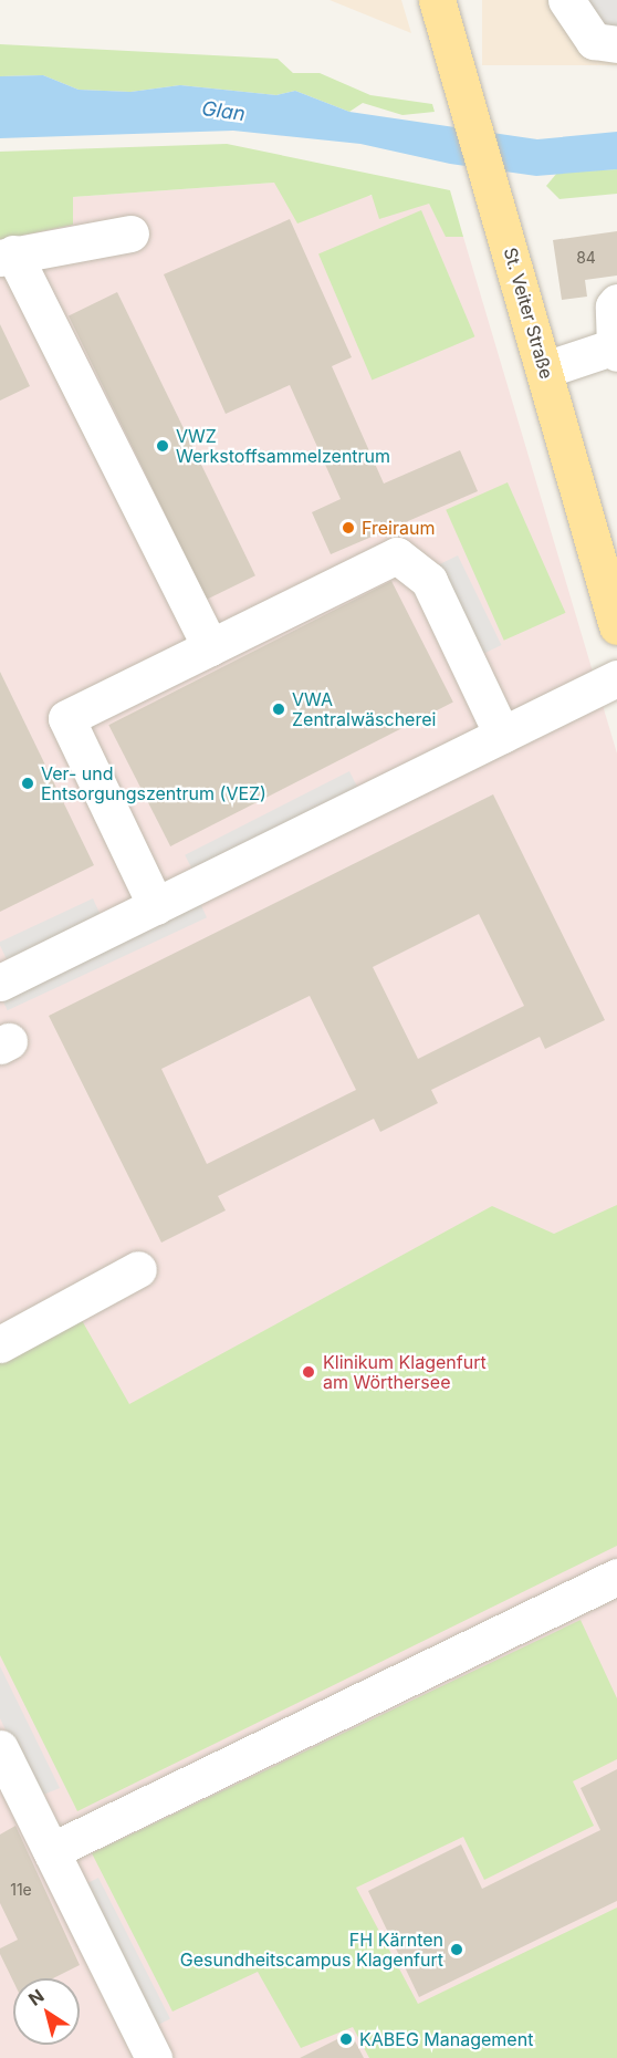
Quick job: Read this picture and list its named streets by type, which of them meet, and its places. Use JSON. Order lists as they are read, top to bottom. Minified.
{"streets":{"main road":["St. Veiter Straße"]},"water":["Glan"],"places":["VWZ Werkstoffsammelzentrum","Freiraum","VWA Zentralwäscherei","Ver- und Entsorgungszentrum (VEZ)","Klinikum Klagenfurt am Wörthersee","FH Kärnten Gesundheitscampus Klagenfurt","KABEG Management"],"house_numbers":["84","11e"],"north":"top left"}
